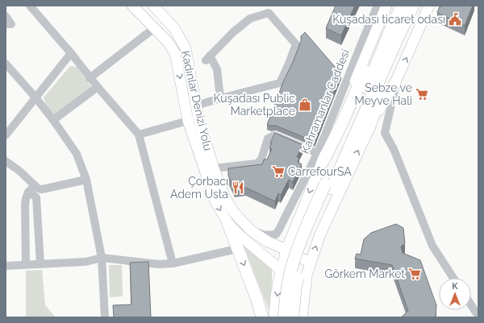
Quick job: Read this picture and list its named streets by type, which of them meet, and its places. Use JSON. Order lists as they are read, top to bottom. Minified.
{"streets":{"main road":["Kadınlar Denizi Yolu"],"street":["Kahramanlar Caddesi"]},"crossings":[["Kadınlar Denizi Yolu","Kahramanlar Caddesi"]],"places":{"public building":["Kuşadası ticaret odası"],"supermarket":["Sebze ve Meyve Hali","CarrefourSA","Görkem Market"],"shop":["Kuşadası Public Marketplace"],"restaurant":["Çorbacı Adem Usta"]},"north":"top"}
